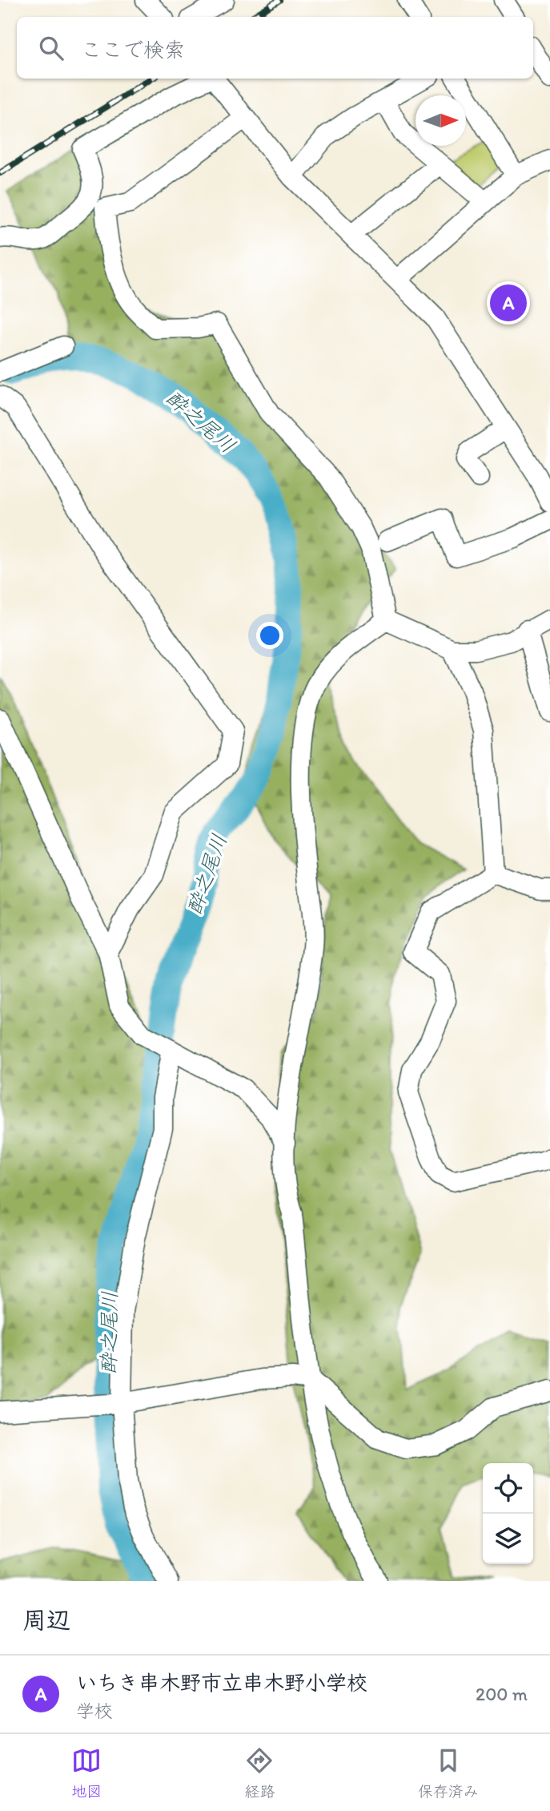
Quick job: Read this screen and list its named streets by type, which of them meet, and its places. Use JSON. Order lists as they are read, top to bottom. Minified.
{"water":["酔之尾川"],"north":"right","page":{"search":"ここで検索","pins":"A","heading":"周辺","list":[{"mark":"A","name":"いちき串木野市立串木野小学校","note":"学校","value":"200 m"}],"nav":["地図","経路","保存済み"]}}
